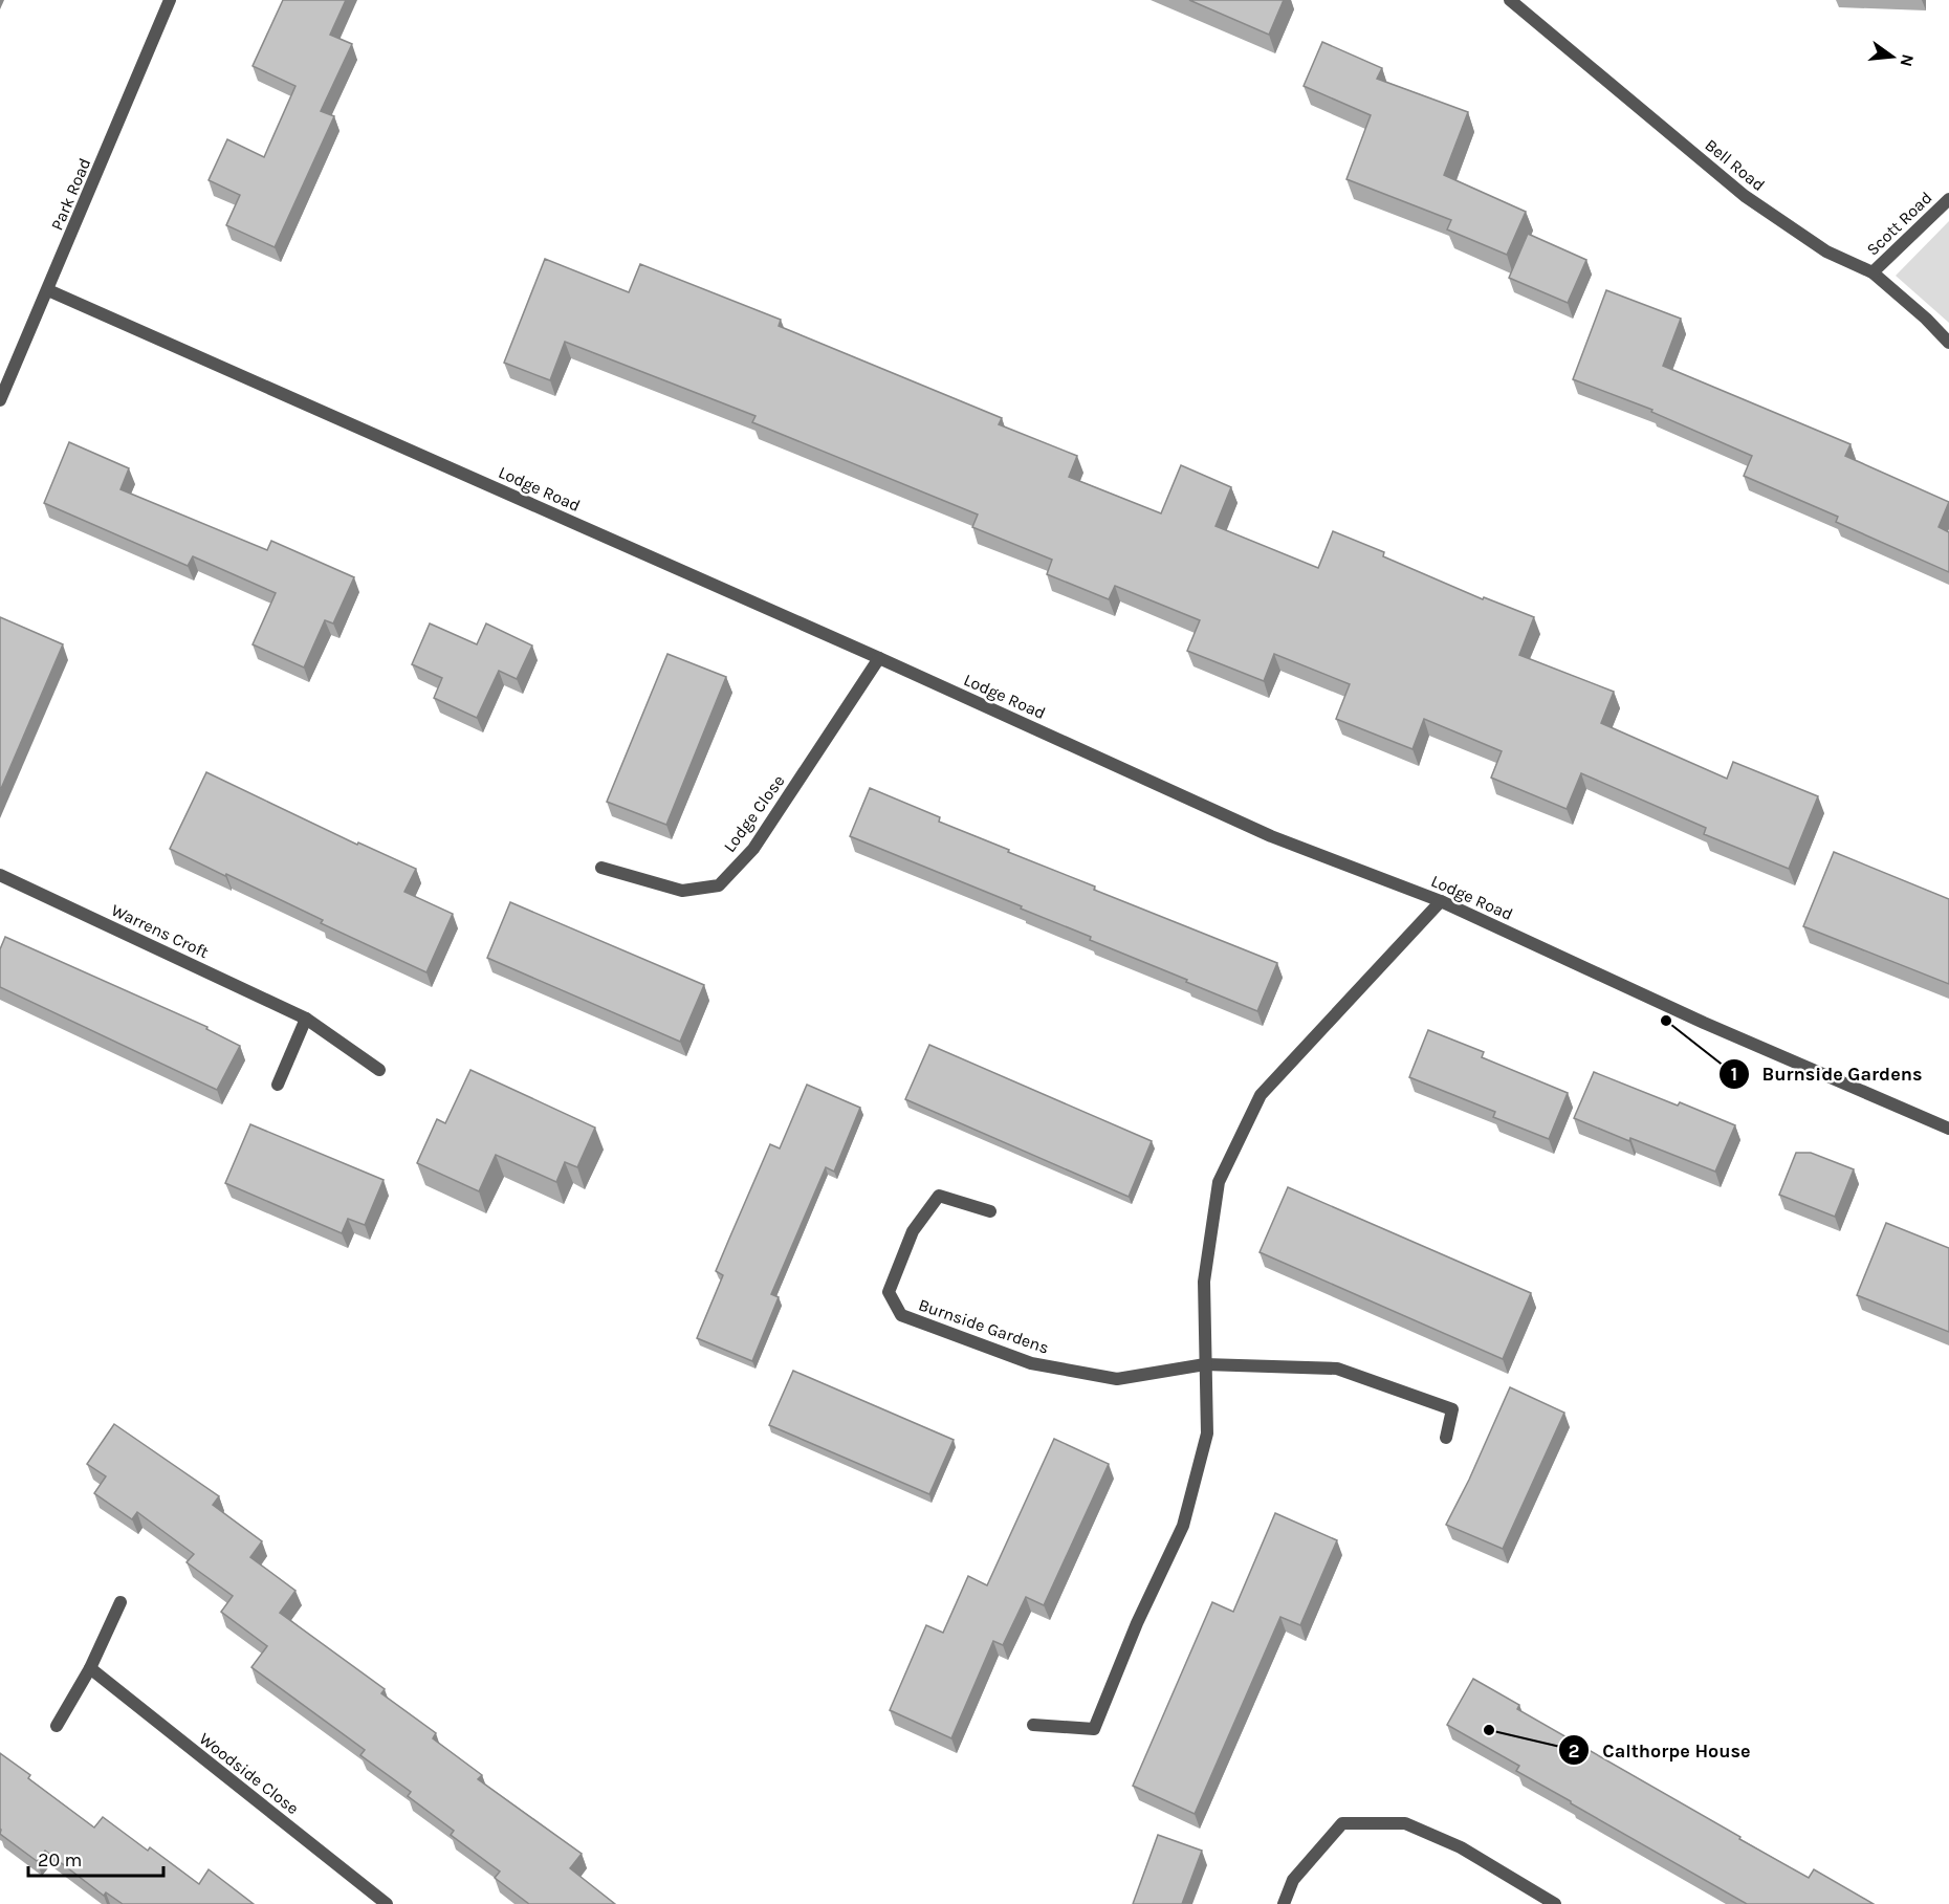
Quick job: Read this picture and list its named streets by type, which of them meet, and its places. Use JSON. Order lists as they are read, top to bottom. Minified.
{"streets":{"street":["Bell Road","Park Road","Scott Road","Lodge Road","Lodge Close","Warrens Croft","Burnside Gardens","Woodside Close"]},"crossings":[["Bell Road","Scott Road"],["Park Road","Lodge Road"],["Lodge Road","Lodge Close"]],"places":["Burnside Gardens","Calthorpe House"],"scale_bar":"20 m","north":"right"}
